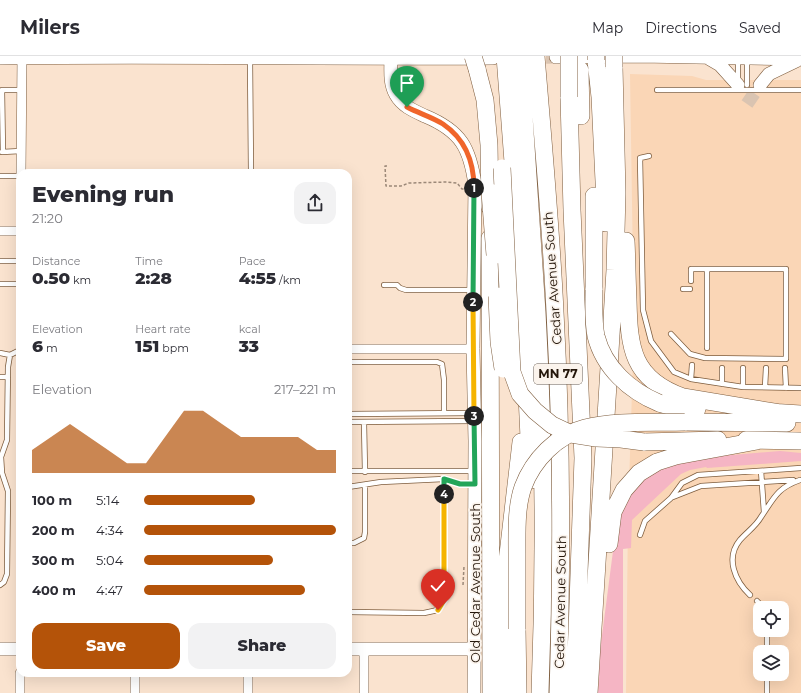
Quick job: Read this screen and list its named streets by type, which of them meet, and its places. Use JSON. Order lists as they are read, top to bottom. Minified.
{"streets":{"highway":["Cedar Avenue South","MN 77"],"main road":["Old Cedar Avenue South"]},"page":{"header":"Milers","nav":["Map","Directions","Saved"],"heading":["Evening run","21:20"],"pins":["1","2","3","4"],"stats":[["Distance","0.50 km"],["Time","2:28"],["Pace","4:55 /km"],["Elevation","6 m"],["Heart rate","151 bpm"],["kcal","33"]],"chart":["Elevation","217–221 m"],"list":[{"name":"100 m","note":"5:14"},{"name":"200 m","note":"4:34"},{"name":"300 m","note":"5:04"},{"name":"400 m","note":"4:47"}],"buttons":["Save","Share"]}}
